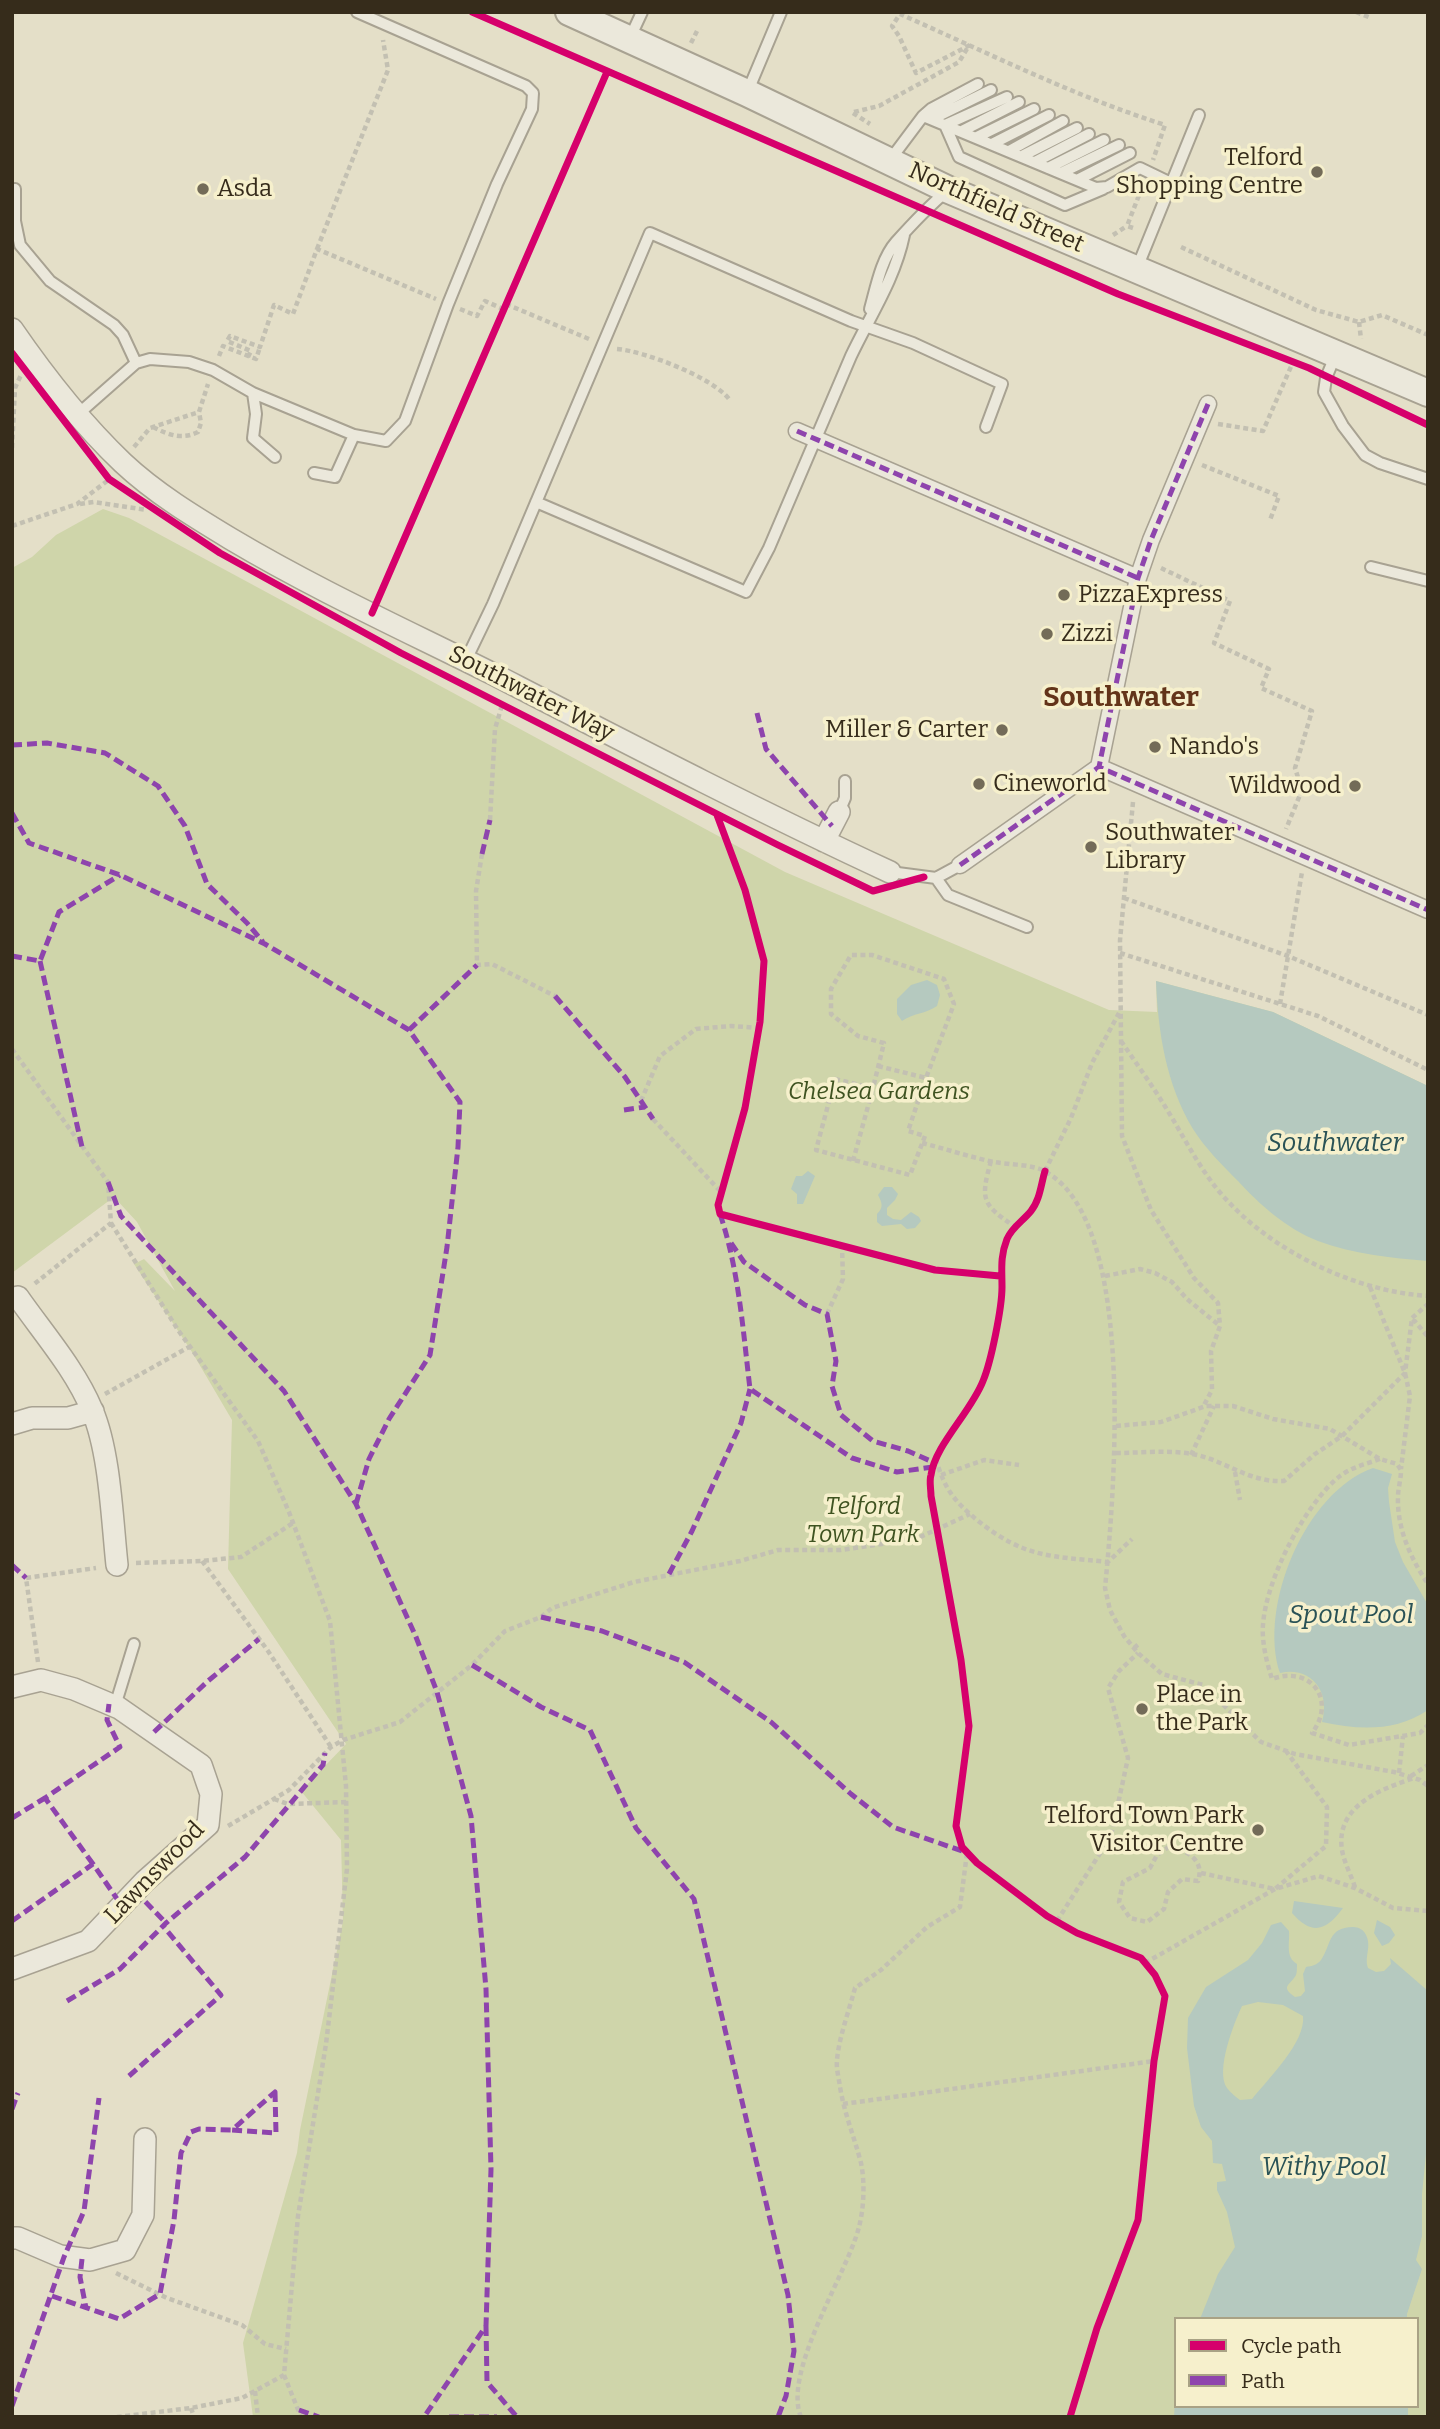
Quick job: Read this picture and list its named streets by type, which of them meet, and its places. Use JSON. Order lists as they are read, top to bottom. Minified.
{"streets":{"street":["Northfield Street","Southwater Way","Lawnswood"]},"districts":["Southwater"],"water":["Southwater","Spout Pool","Withy Pool"],"parks":["Chelsea Gardens","Telford Town Park"],"places":["Telford Shopping Centre","Asda","PizzaExpress","Zizzi","Miller & Carter","Nando's","Cineworld","Wildwood","Southwater Library","Place in the Park","Telford Town Park Visitor Centre"],"legend":["Cycle path","Path"]}
